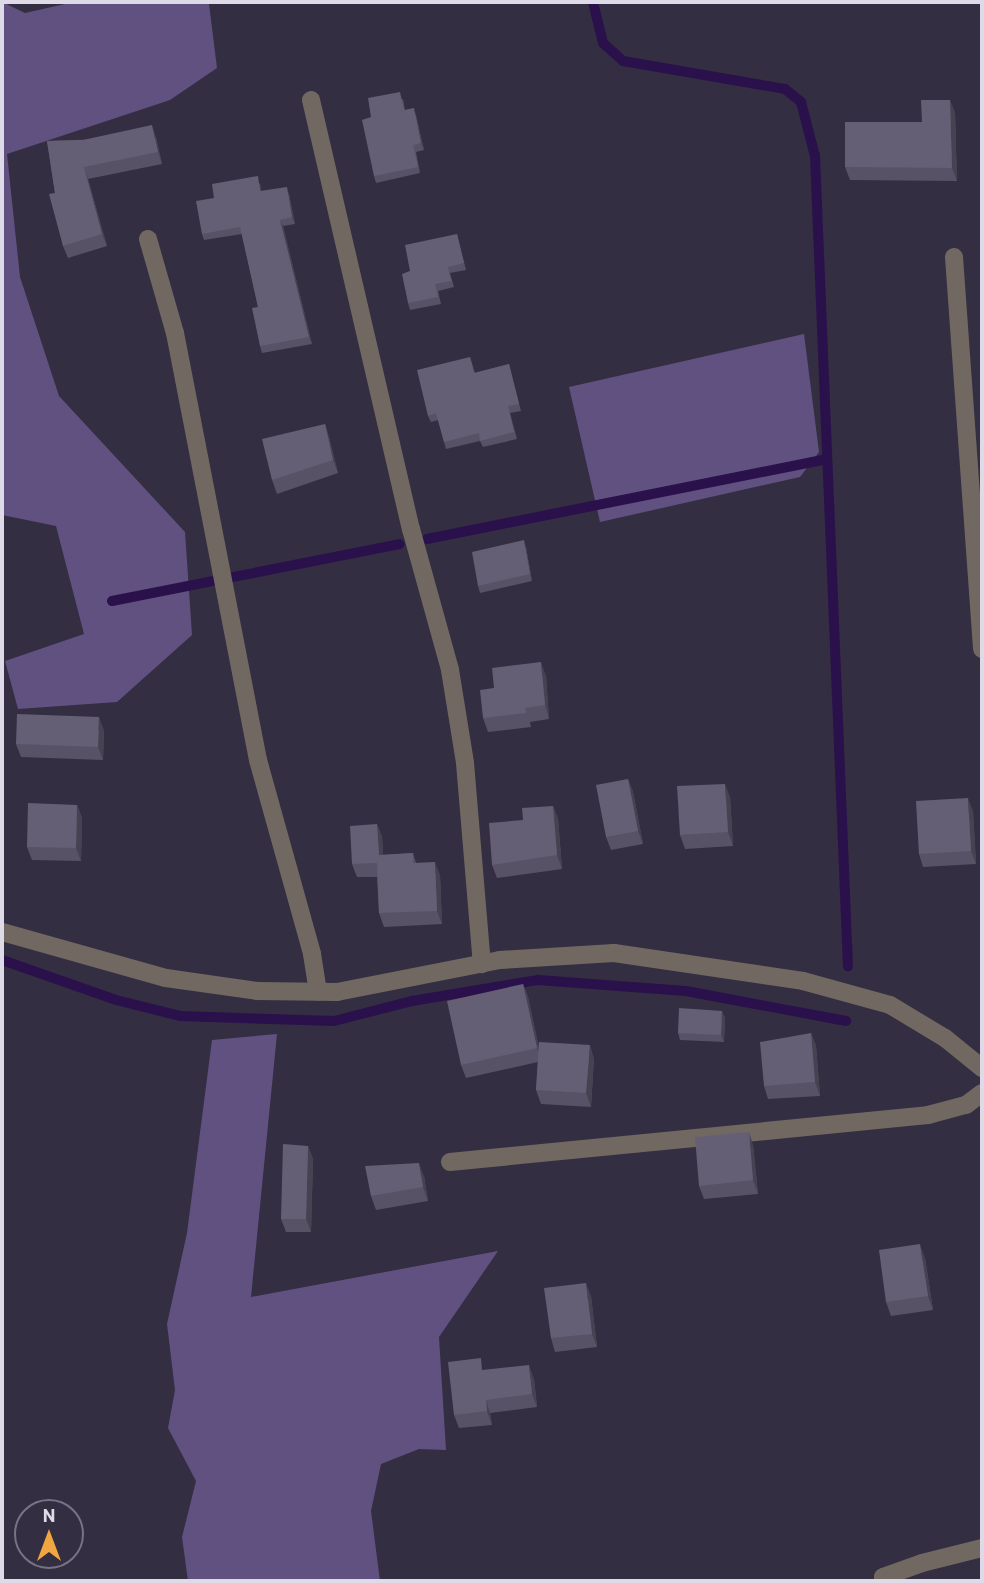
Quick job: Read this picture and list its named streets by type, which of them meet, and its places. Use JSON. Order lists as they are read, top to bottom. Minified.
{"north":"top"}
